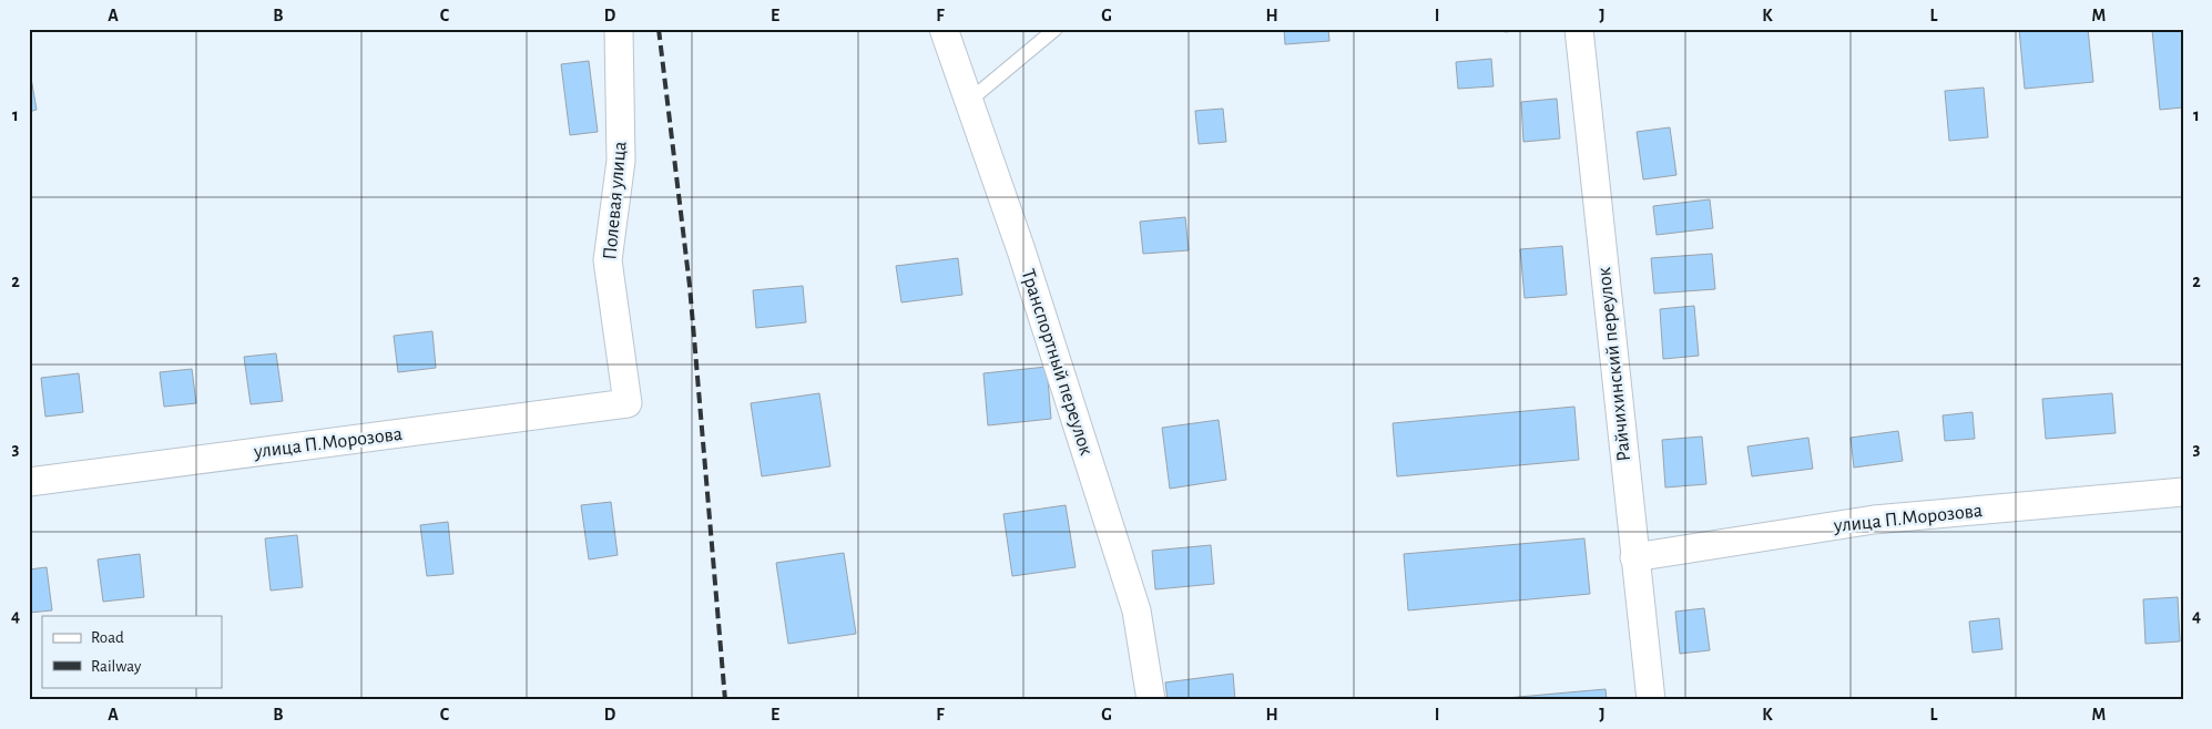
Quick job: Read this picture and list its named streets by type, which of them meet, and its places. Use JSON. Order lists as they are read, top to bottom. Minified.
{"streets":{"street":["Полевая улица","Транспортный переулок","Райчихинский переулок","улица П.Морозова"]},"crossings":[["Полевая улица","улица П.Морозова"],["Райчихинский переулок","улица П.Морозова"]],"legend":["Road","Railway"],"grid":{"columns":["A","B","C","D","E","F","G","H","I","J","K","L","M"],"rows":["1","2","3","4"]}}
